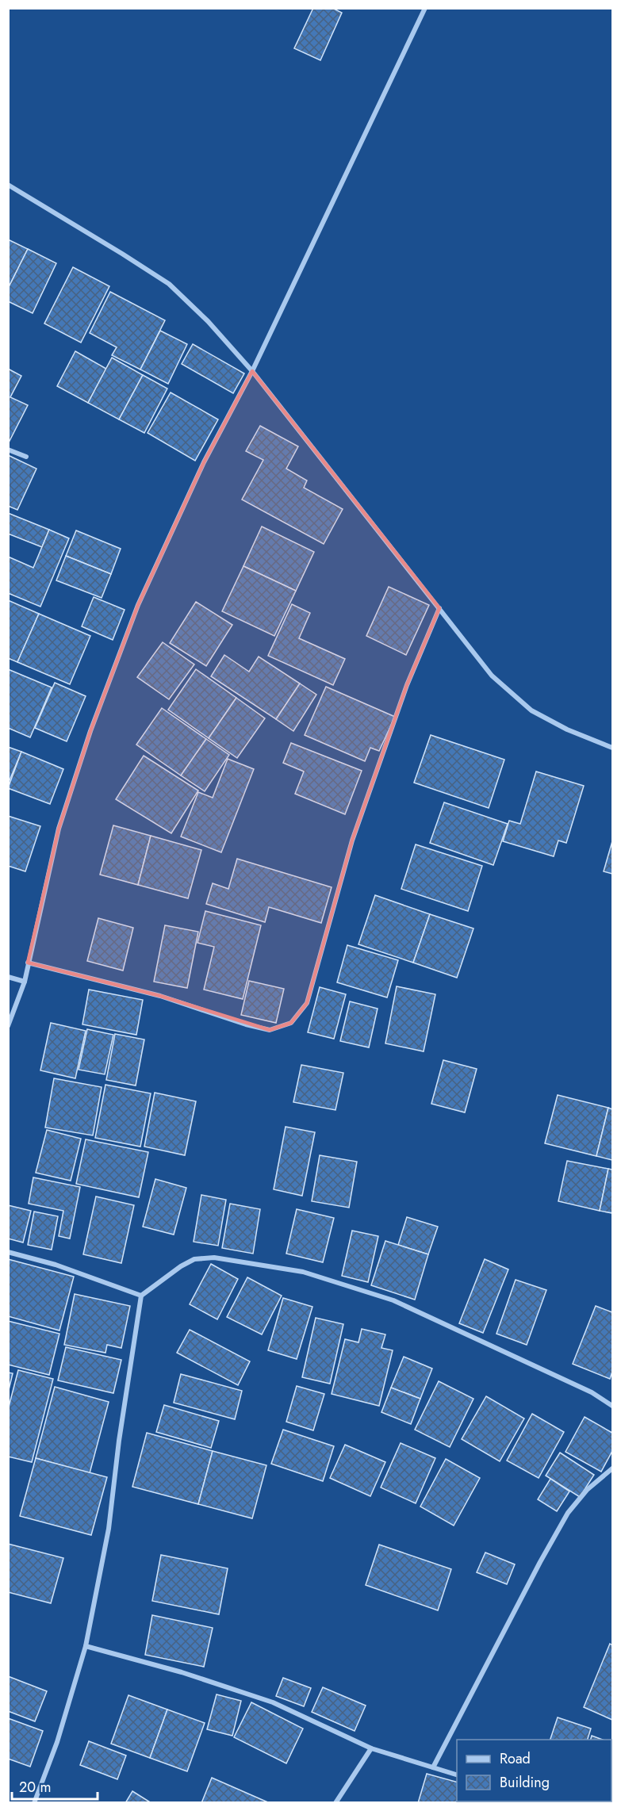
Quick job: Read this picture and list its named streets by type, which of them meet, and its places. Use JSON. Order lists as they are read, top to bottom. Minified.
{"legend":["Road","Building"],"scale_bar":"20 m"}
